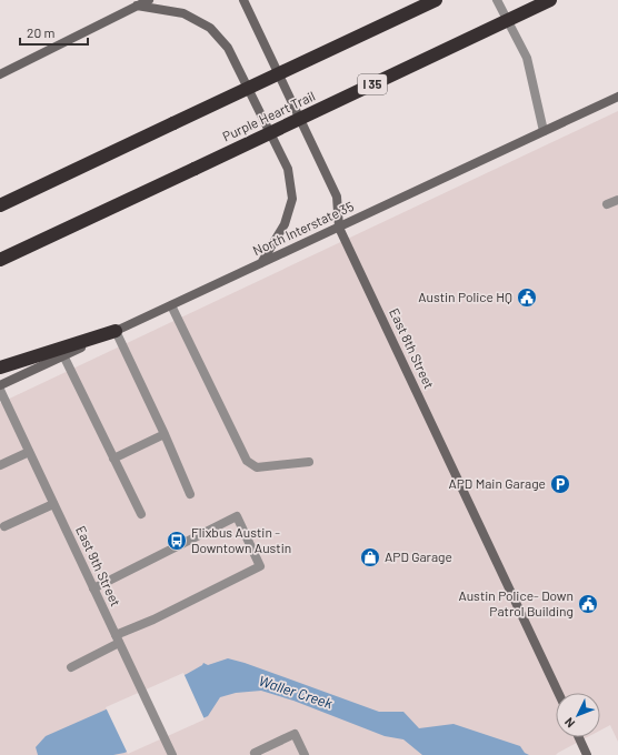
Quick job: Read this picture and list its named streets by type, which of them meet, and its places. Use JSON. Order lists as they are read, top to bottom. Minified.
{"streets":{"highway":["I 35","Purple Heart Trail"],"main road":["North Interstate 35","East 8th Street"],"street":["East 9th Street"]},"crossings":[["North Interstate 35","East 8th Street"]],"water":["Waller Creek"],"places":{"public building":["Austin Police HQ","Austin Police- Down Patrol Building"],"parking":["APD Main Garage"],"bus stop":["Flixbus Austin - Downtown Austin"],"shop":["APD Garage"]},"scale_bar":"20 m","north":"bottom left"}
